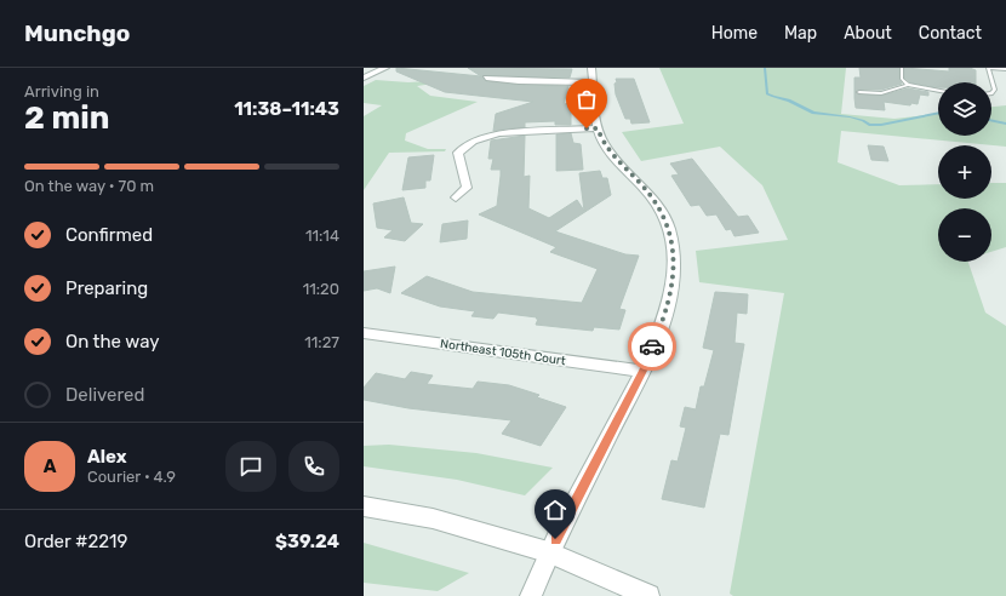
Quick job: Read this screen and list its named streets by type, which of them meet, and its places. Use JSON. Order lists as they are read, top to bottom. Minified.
{"streets":{"street":["Northeast 105th Court"]},"page":{"header":"Munchgo","nav":["Home","Map","About","Contact"],"heading":["2 min","Arriving in","11:38–11:43"],"panel":["Alex","Courier · 4.9","Order #2219","$39.24"],"map_buttons":["+","−"],"bar":"On the way · 70 m","list":[["Confirmed","11:14"],["Preparing","11:20"],["On the way","11:27"],"Delivered"],"round":"A"}}
